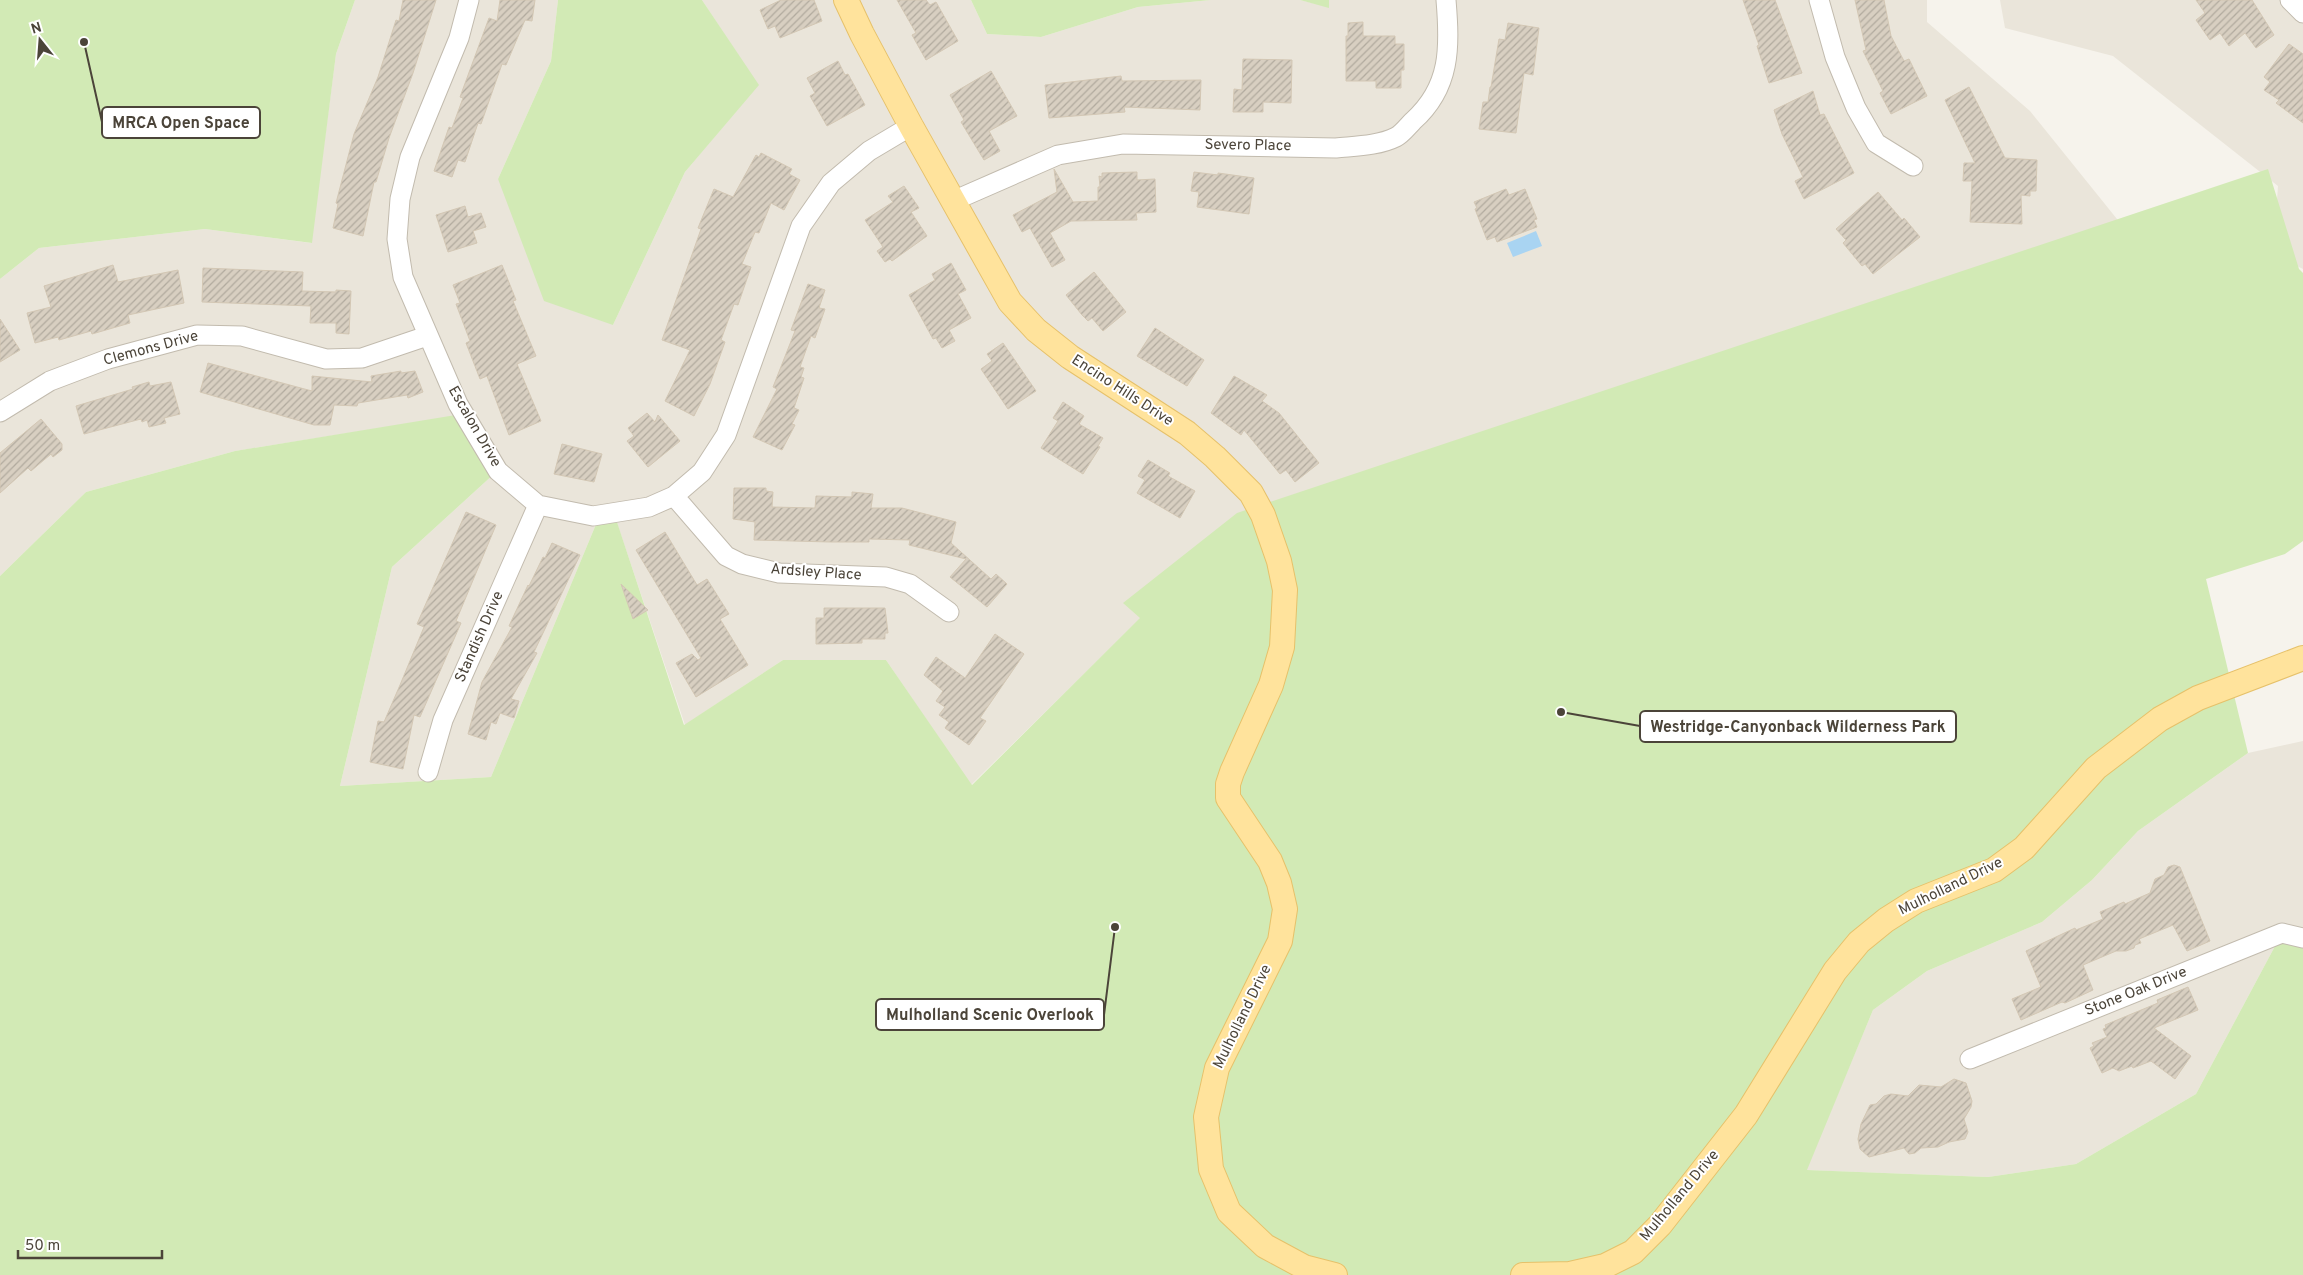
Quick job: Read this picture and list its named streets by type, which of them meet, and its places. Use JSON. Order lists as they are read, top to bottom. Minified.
{"streets":{"main road":["Encino Hills Drive","Mulholland Drive"],"street":["Severo Place","Clemons Drive","Escalon Drive","Ardsley Place","Standish Drive","Stone Oak Drive"]},"crossings":[["Severo Place","Encino Hills Drive"],["Clemons Drive","Escalon Drive"],["Encino Hills Drive","Escalon Drive"],["Encino Hills Drive","Mulholland Drive"],["Escalon Drive","Ardsley Place"],["Escalon Drive","Standish Drive"]],"places":["MRCA Open Space","Westridge-Canyonback Wilderness Park","Mulholland Scenic Overlook"],"scale_bar":"50 m","north":"top"}
